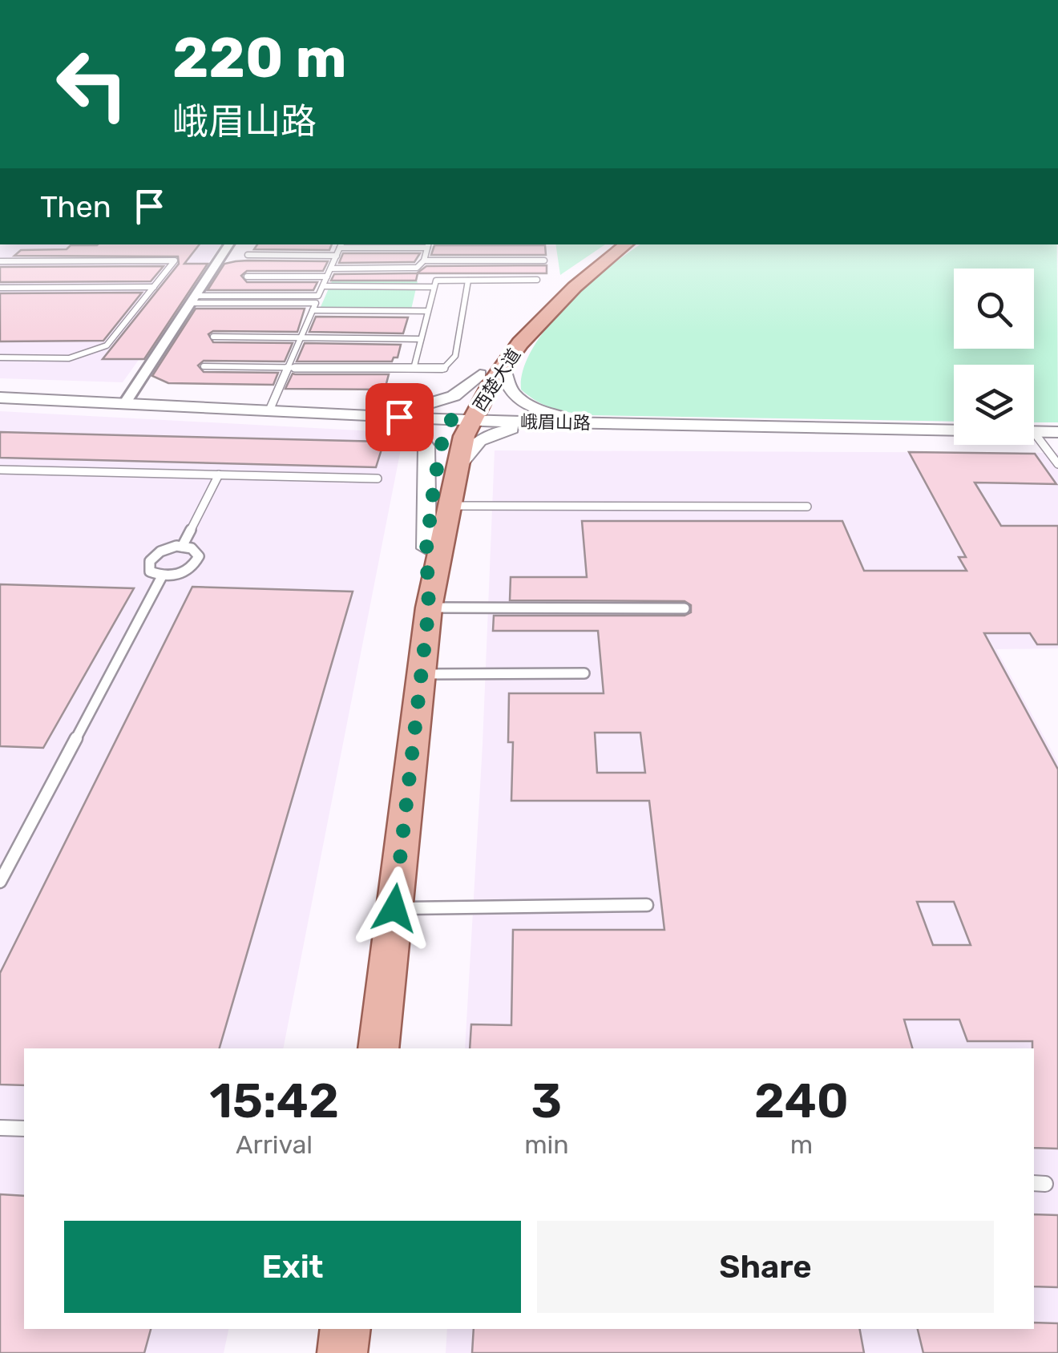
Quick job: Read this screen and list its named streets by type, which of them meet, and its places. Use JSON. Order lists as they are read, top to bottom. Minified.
{"streets":{"main road":["西楚大道"],"street":["峨眉山路"]},"crossings":[["西楚大道","峨眉山路"]],"page":{"turn":["220 m","峨眉山路"],"then":"Then","eta":["15:42","Arrival","3","min","240","m"],"buttons":["Exit","Share"]}}
